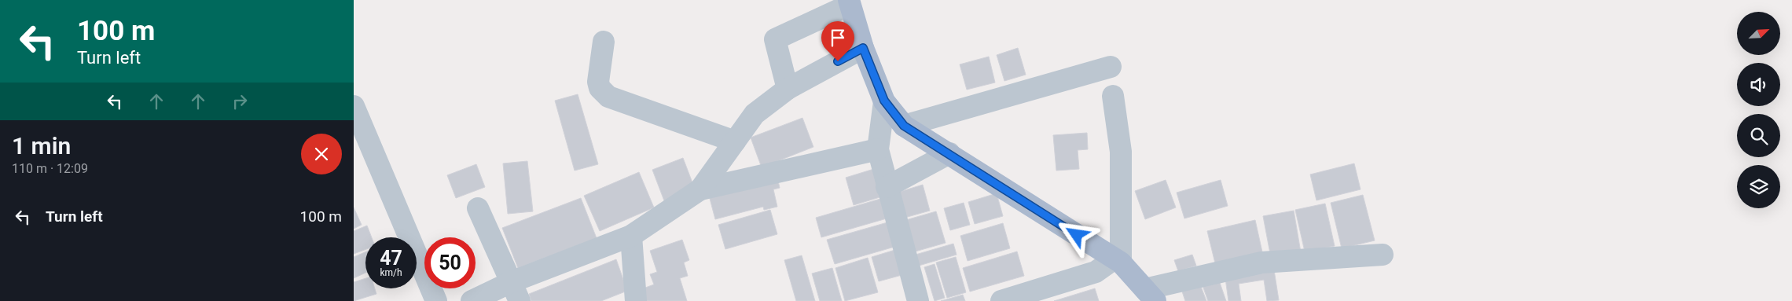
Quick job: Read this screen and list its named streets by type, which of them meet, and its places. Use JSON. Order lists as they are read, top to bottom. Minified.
{"north":"top right","page":{"turn":["100 m","Turn left"],"heading":["1 min","110 m · 12:09"],"list":[{"name":"Turn left","value":"100 m"}],"speed":"47 km/h","limit":"50"}}
